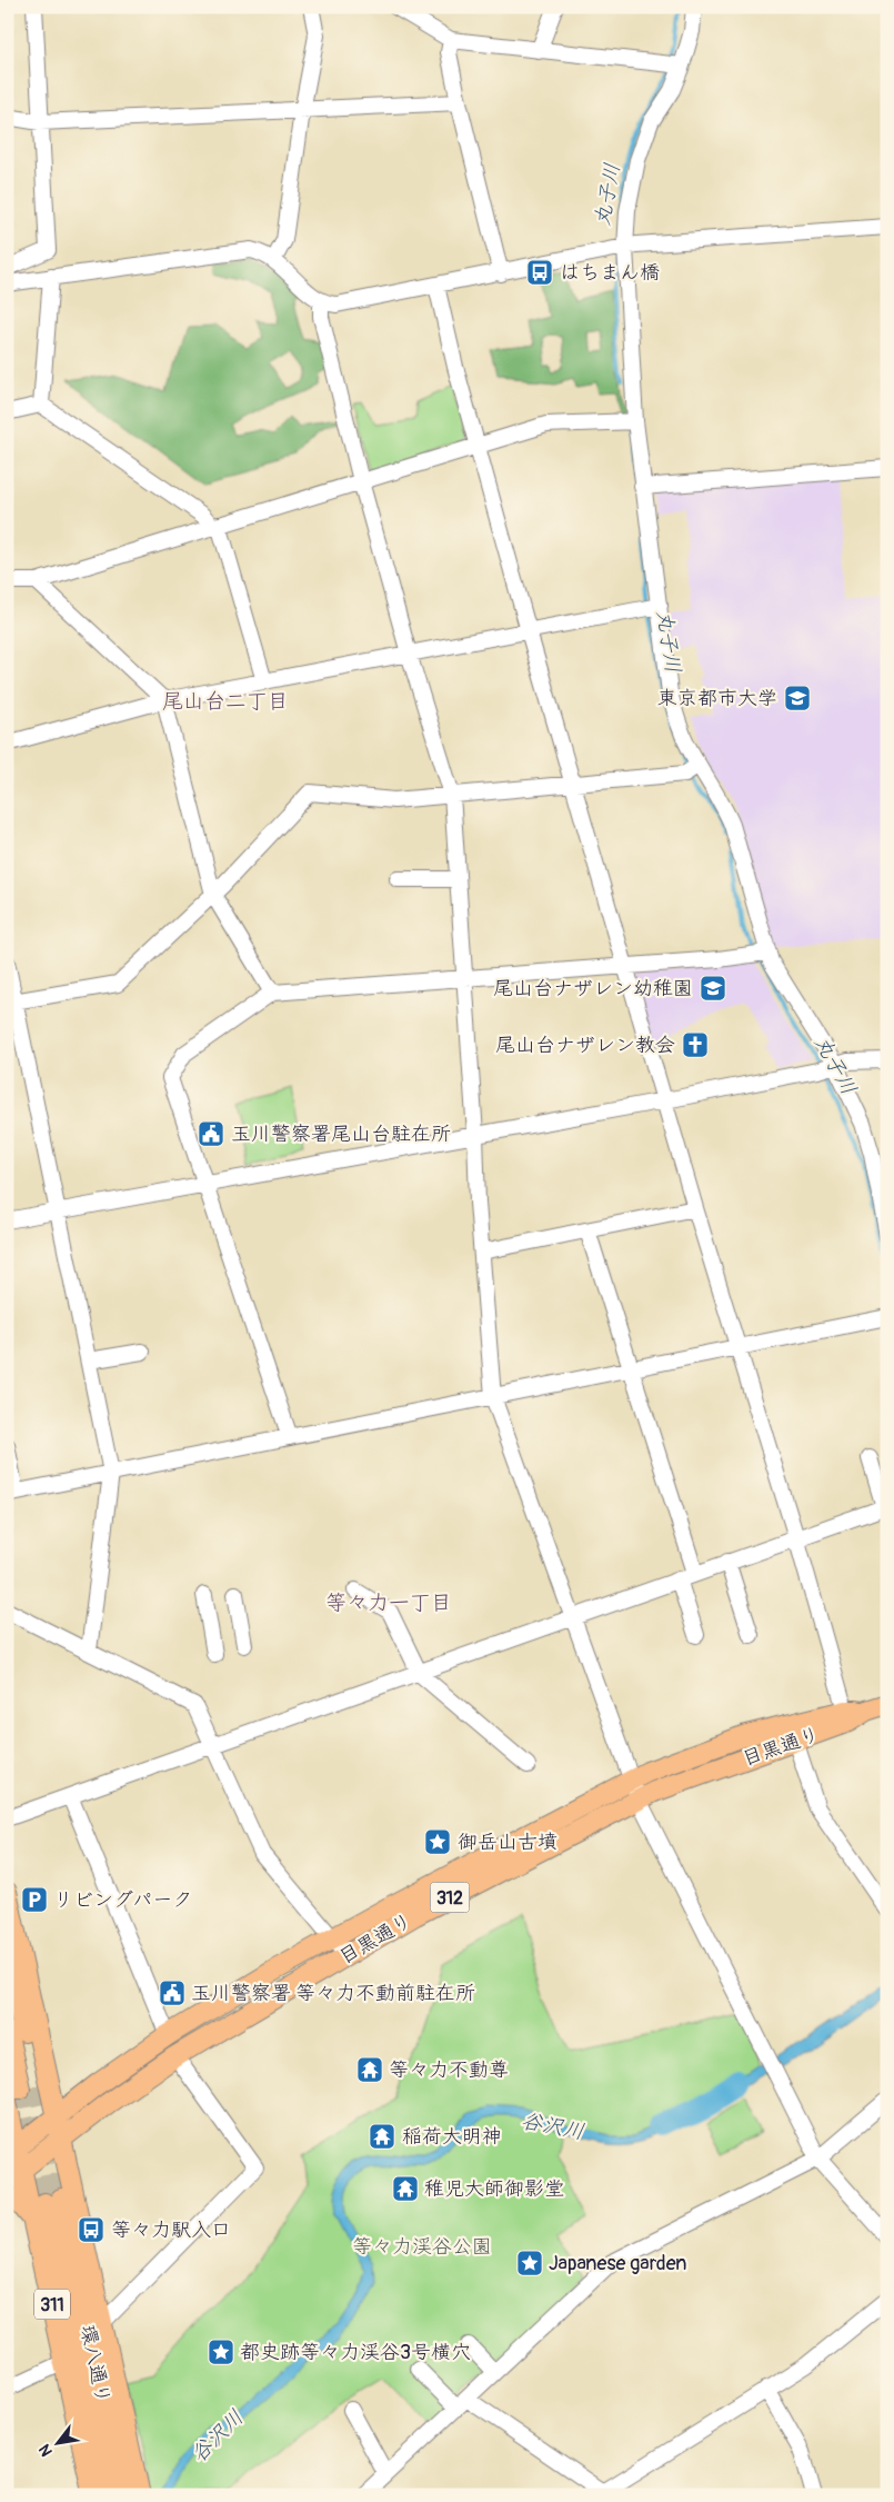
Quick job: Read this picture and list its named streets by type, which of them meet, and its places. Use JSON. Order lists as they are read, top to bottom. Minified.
{"streets":{"main road":["目黒通り","312","311","環八通り"]},"crossings":[["目黒通り","311"],["311","環八通り"]],"districts":["尾山台二丁目","等々力一丁目"],"water":["丸子川","谷沢川"],"parks":["等々力渓谷公園"],"places":{"bus stop":["はちまん橋","等々力駅入口"],"school or university":["東京都市大学","尾山台ナザレン幼稚園"],"church":["尾山台ナザレン教会"],"public building":["玉川警察署尾山台駐在所","玉川警察署 等々力不動前駐在所"],"place":["御岳山古墳","Japanese garden","都史跡等々力渓谷3号横穴"],"parking":["リビングパーク"],"temple":["等々力不動尊","稲荷大明神","稚児大師御影堂"]},"north":"bottom left"}
